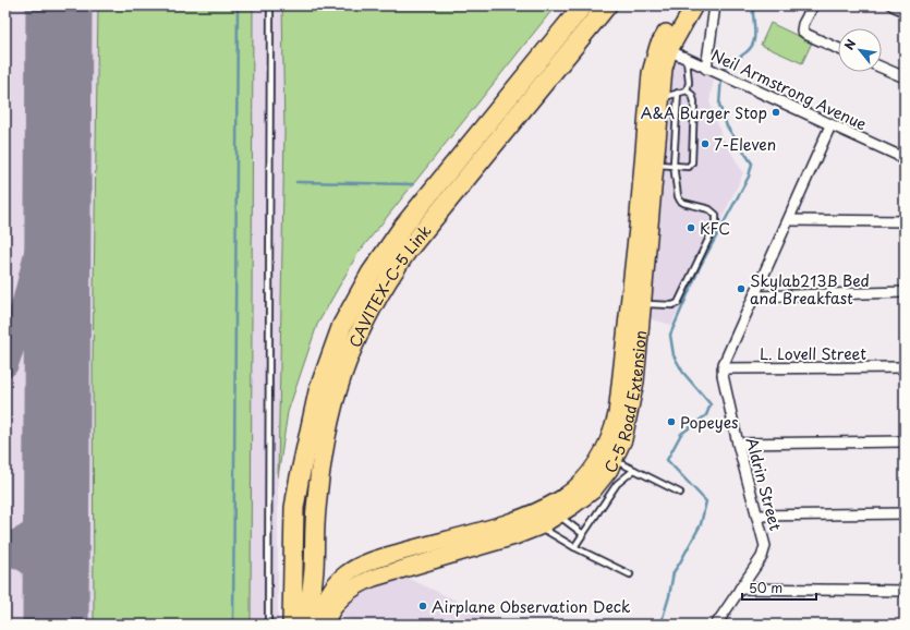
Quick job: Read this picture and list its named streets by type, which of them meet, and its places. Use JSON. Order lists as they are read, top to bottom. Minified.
{"streets":{"highway":["CAVITEX–C-5 Link"],"main road":["C-5 Road Extension"],"street":["Neil Armstrong Avenue","L. Lovell Street","Aldrin Street"]},"crossings":[["Neil Armstrong Avenue","C-5 Road Extension"],["L. Lovell Street","Aldrin Street"]],"places":["A&A Burger Stop","7-Eleven","KFC","Skylab213B Bed and Breakfast","Popeyes","Airplane Observation Deck"],"scale_bar":"50 m","north":"top left"}
